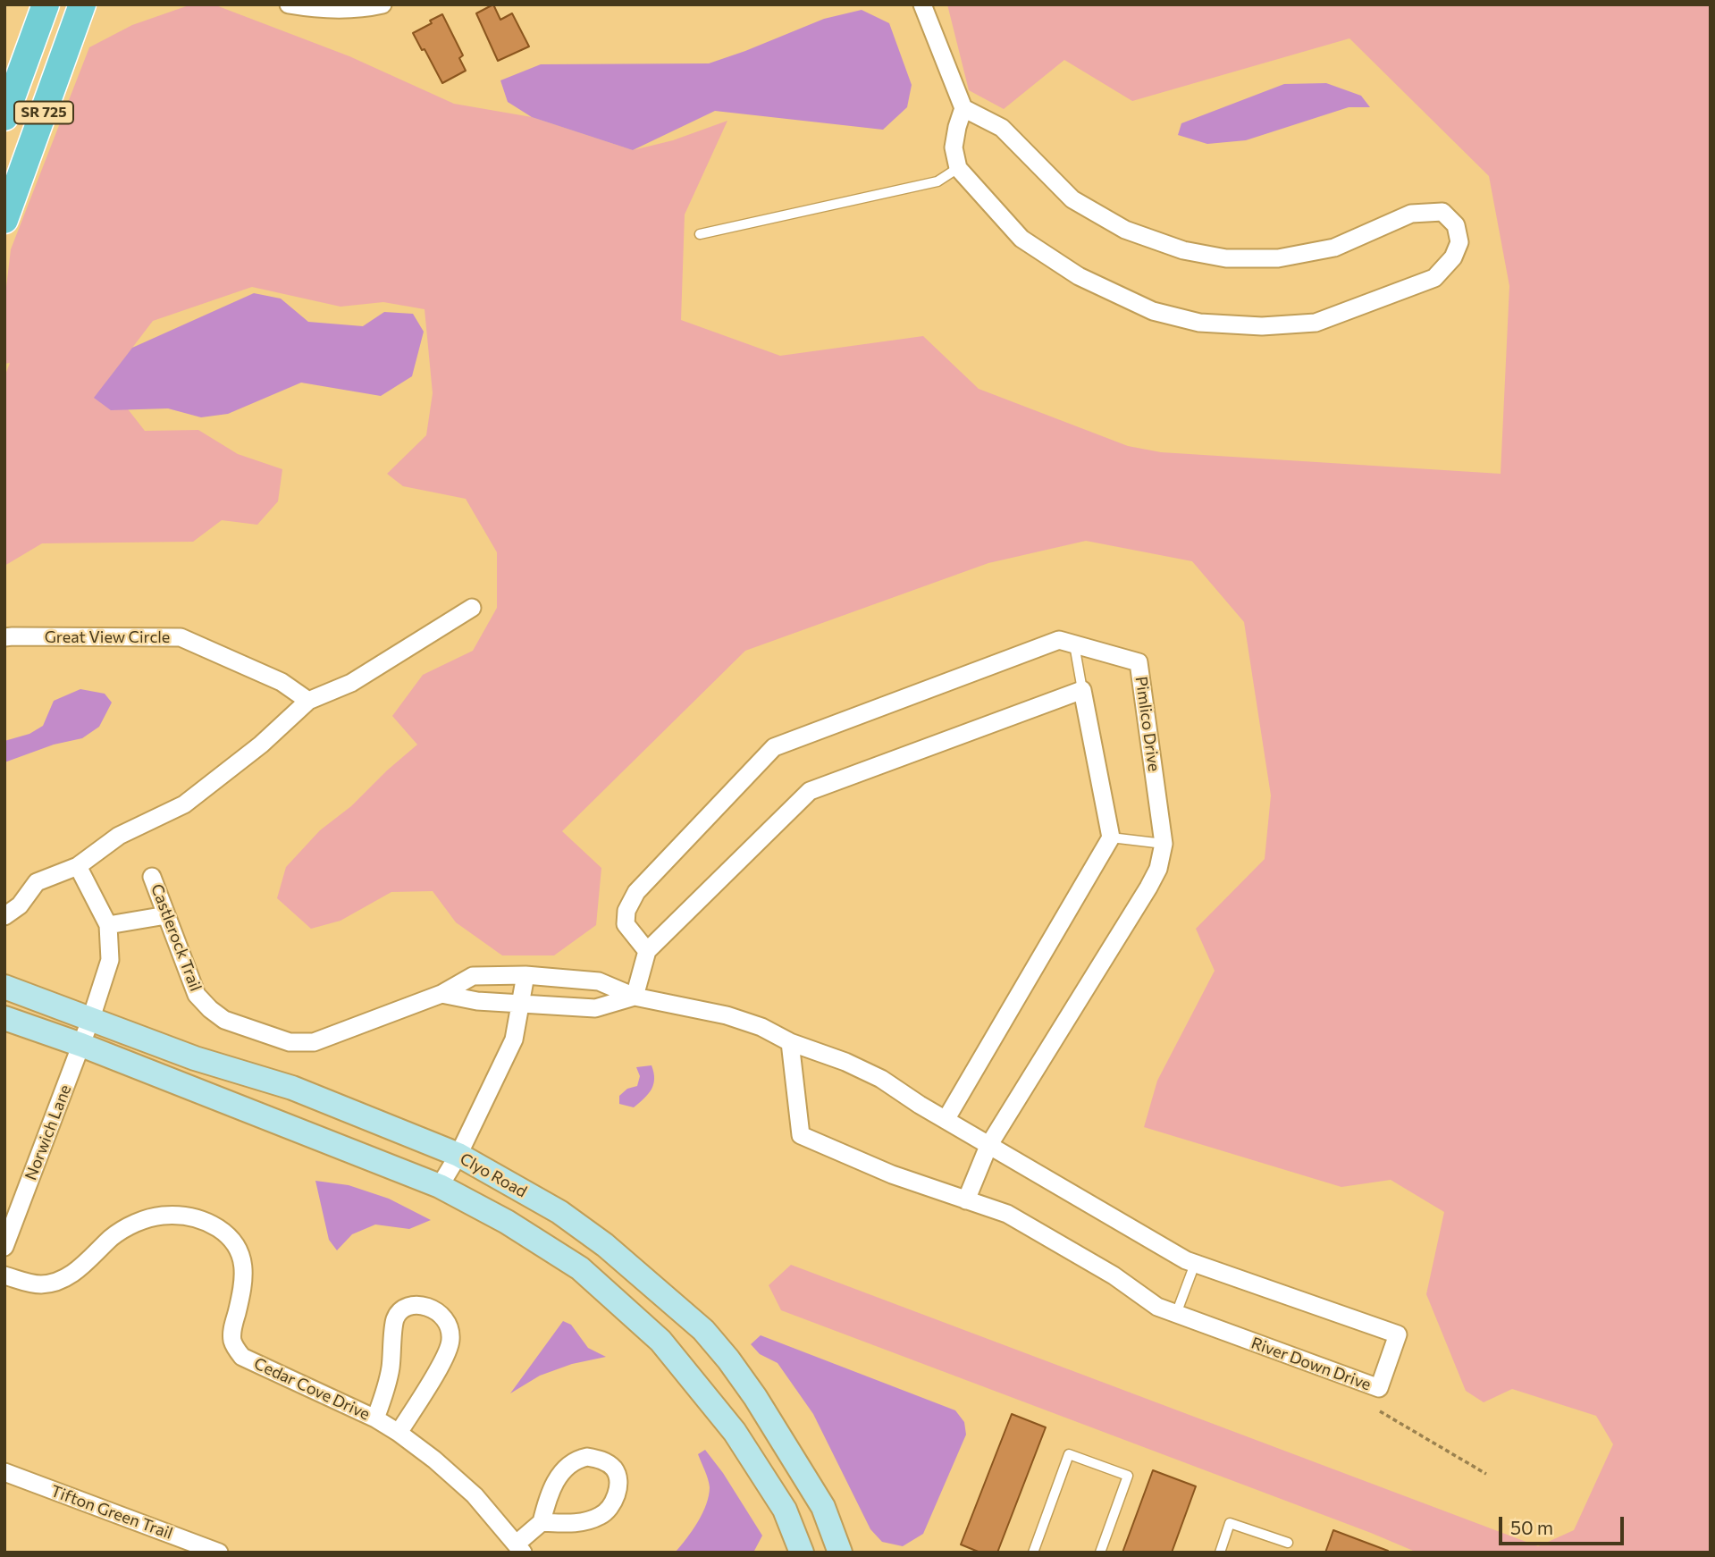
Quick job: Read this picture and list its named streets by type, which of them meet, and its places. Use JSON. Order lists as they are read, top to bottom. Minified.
{"streets":{"main road":["SR 725"],"street":["Great View Circle","Pimlico Drive","Castlerock Trail","Norwich Lane","Clyo Road","River Down Drive","Cedar Cove Drive","Tifton Green Trail"]},"crossings":[["Pimlico Drive","River Down Drive"],["Castlerock Trail","River Down Drive"],["Norwich Lane","Clyo Road"]],"scale_bar":"50 m"}
